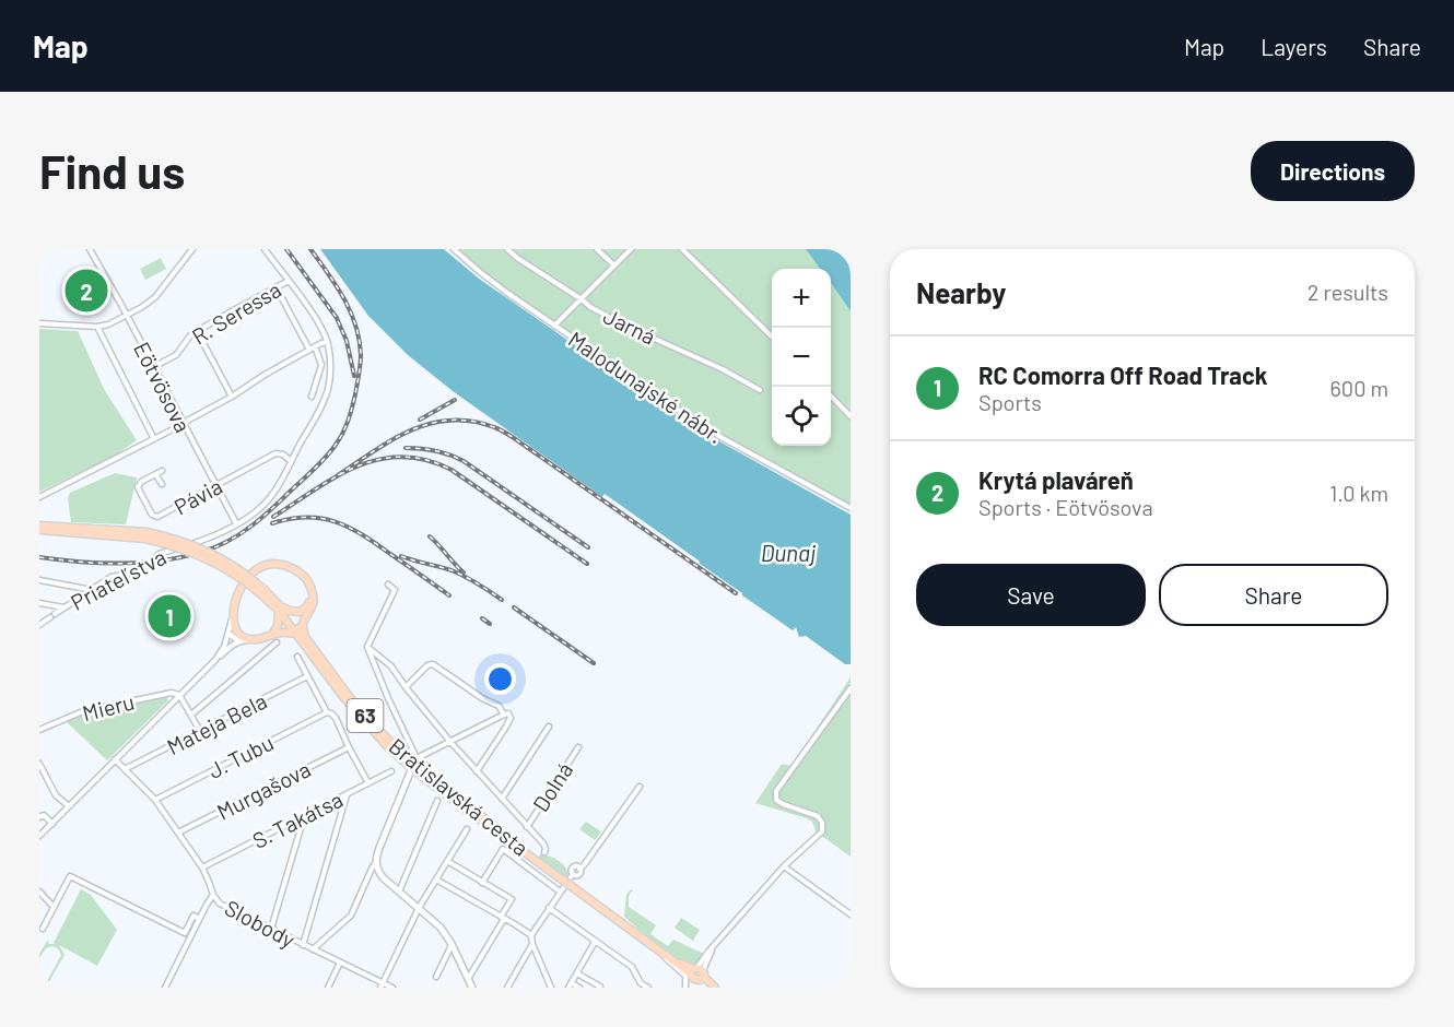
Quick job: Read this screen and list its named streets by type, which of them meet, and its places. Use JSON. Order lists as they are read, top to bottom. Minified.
{"streets":{"main road":["63","Bratislavská cesta"],"street":["R. Seressa","Jarná","Eötvösova","Malodunajské nábr.","Pávia","Priateľstva","Mieru","Mateja Bela","J. Tubu","Dolná","Murgašova","S. Takátsa","Slobody"]},"crossings":[["R. Seressa","Eötvösova"],["Eötvösova","Pávia"],["Eötvösova","Priateľstva"],["Pávia","Priateľstva"],["Mateja Bela","Slobody"],["J. Tubu","Slobody"],["Murgašova","Slobody"],["S. Takátsa","Slobody"]],"water":["Dunaj"],"page":{"header":"Map","nav":["Map","Layers","Share"],"buttons":["Directions",["Save","Share"]],"title":"Find us","heading":["Nearby","2 results"],"pins":["2","1"],"map_buttons":["+","−"],"list":[{"mark":"1","name":"RC Comorra Off Road Track","note":"Sports","value":"600 m"},{"mark":"2","name":"Krytá plaváreň","note":"Sports · Eötvösova","value":"1.0 km"}]}}
